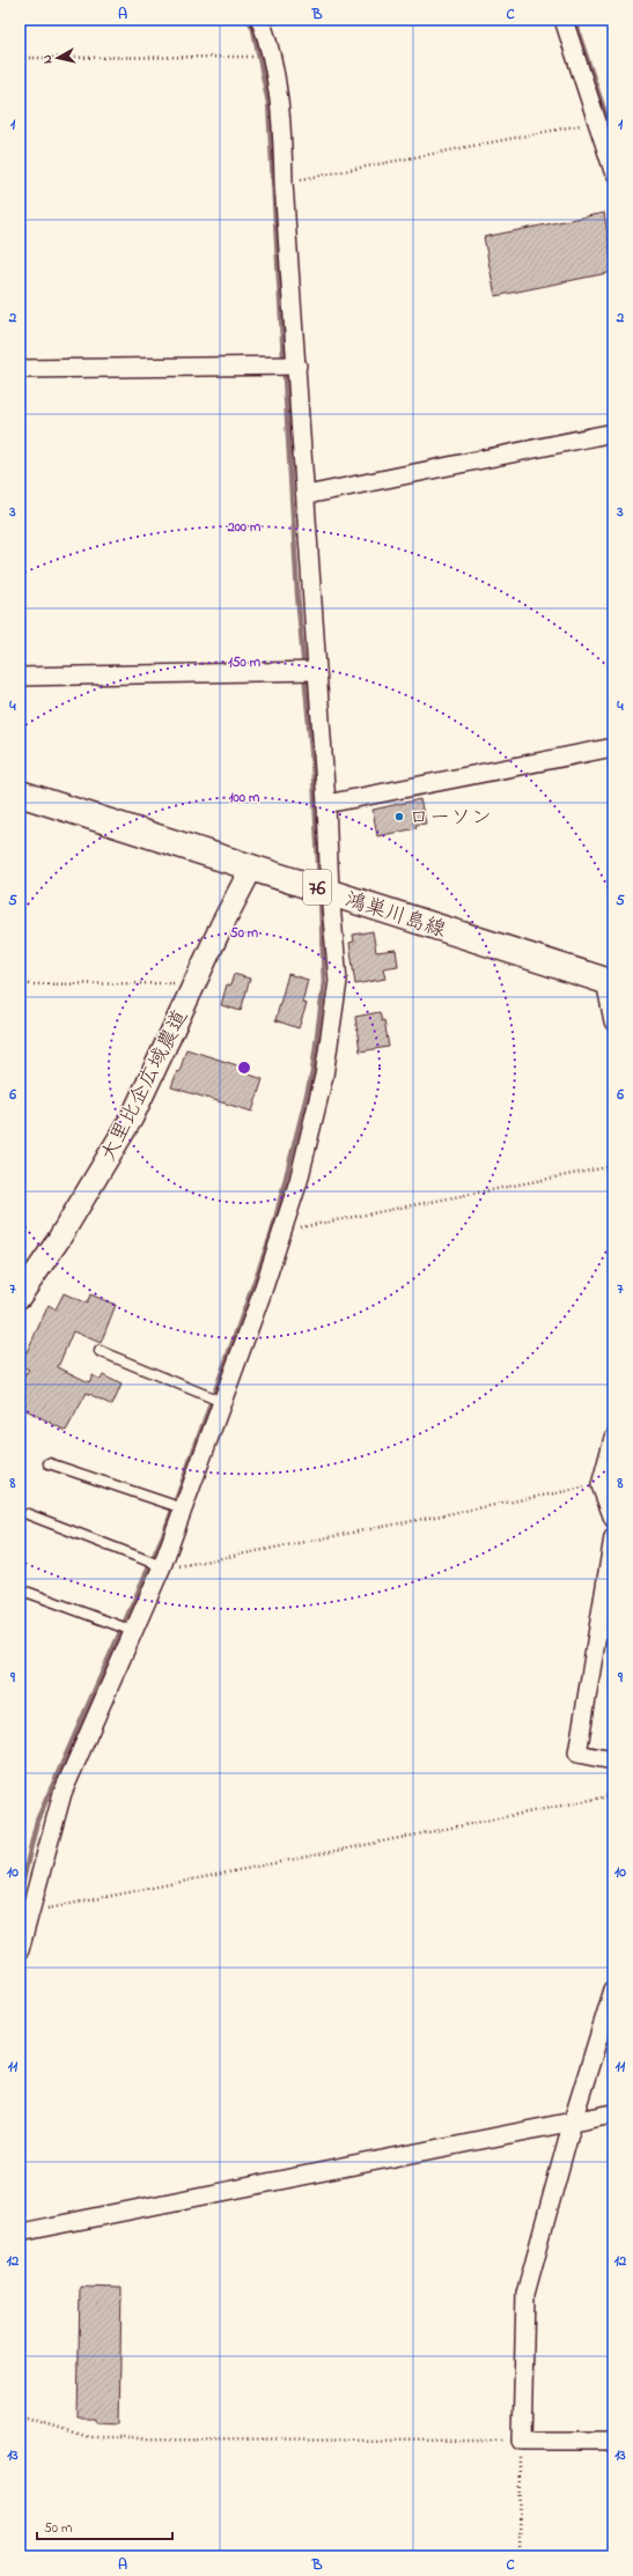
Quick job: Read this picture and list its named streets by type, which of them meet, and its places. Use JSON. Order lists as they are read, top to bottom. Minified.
{"streets":{"main road":["76","鴻巣川島線"],"street":["大里比企広域農道"]},"crossings":[["鴻巣川島線","大里比企広域農道"]],"places":["ローソン"],"scale_bar":"50 m","north":"left","grid":{"columns":["A","B","C"],"rows":["1","2","3","4","5","6","7","8","9","10","11","12","13"]},"rings":["200 m","150 m","100 m","50 m"]}
